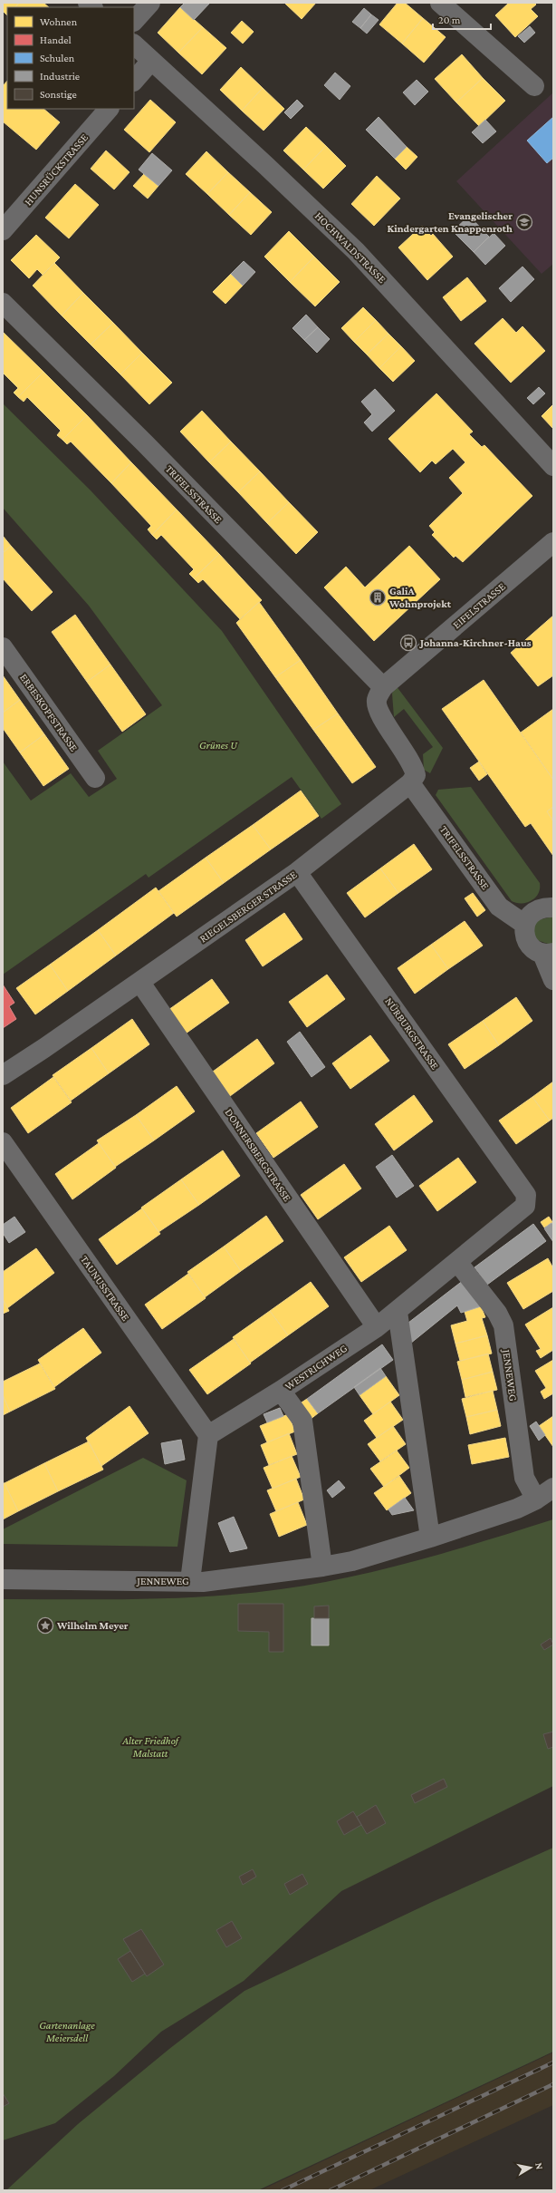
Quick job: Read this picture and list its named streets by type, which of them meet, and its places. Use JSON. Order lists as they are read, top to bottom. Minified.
{"streets":{"street":["HUNSRÜCKSTRASSE","HOCHWALDSTRASSE","TRIFELSSTRASSE","EIFELSTRASSE","ERBESKOPFSTRASSE","RIEGELSBERGER STRASSE","NÜRBURGSTRASSE","DONNERSBERGSTRASSE","TAUNUSSTRASSE","WESTRICHWEG","JENNEWEG"]},"crossings":[["TRIFELSSTRASSE","EIFELSTRASSE"],["TRIFELSSTRASSE","RIEGELSBERGER STRASSE"],["RIEGELSBERGER STRASSE","NÜRBURGSTRASSE"],["RIEGELSBERGER STRASSE","DONNERSBERGSTRASSE"],["NÜRBURGSTRASSE","WESTRICHWEG"],["DONNERSBERGSTRASSE","WESTRICHWEG"],["TAUNUSSTRASSE","WESTRICHWEG"],["WESTRICHWEG","JENNEWEG"]],"parks":["Grünes U","Alter Friedhof Malstatt","Gartenanlage Meiersdell"],"places":{"school or university":["Evangelischer Kindergarten Knappenroth"],"building":["GaliA Wohnprojekt"],"bus stop":["Johanna-Kirchner-Haus"],"place":["Wilhelm Meyer"]},"legend":["Wohnen","Handel","Schulen","Industrie","Sonstige"],"scale_bar":"20 m","north":"right"}
